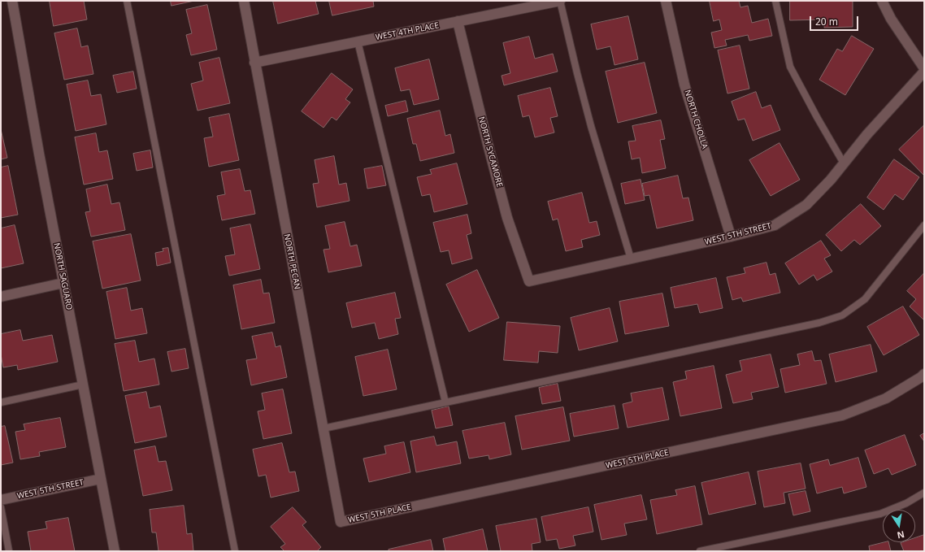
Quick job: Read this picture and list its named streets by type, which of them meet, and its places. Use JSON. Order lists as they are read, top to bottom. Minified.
{"streets":{"street":["WEST 4TH PLACE","NORTH CHOLLA","NORTH SYCAMORE","WEST 5TH STREET","NORTH PECAN","NORTH SAGUARO","WEST 5TH PLACE"]},"crossings":[["WEST 4TH PLACE","NORTH SYCAMORE"],["WEST 4TH PLACE","NORTH PECAN"],["NORTH CHOLLA","WEST 5TH STREET"],["NORTH SYCAMORE","WEST 5TH STREET"],["WEST 5TH STREET","NORTH SAGUARO"],["NORTH PECAN","WEST 5TH PLACE"]],"scale_bar":"20 m","north":"bottom"}
